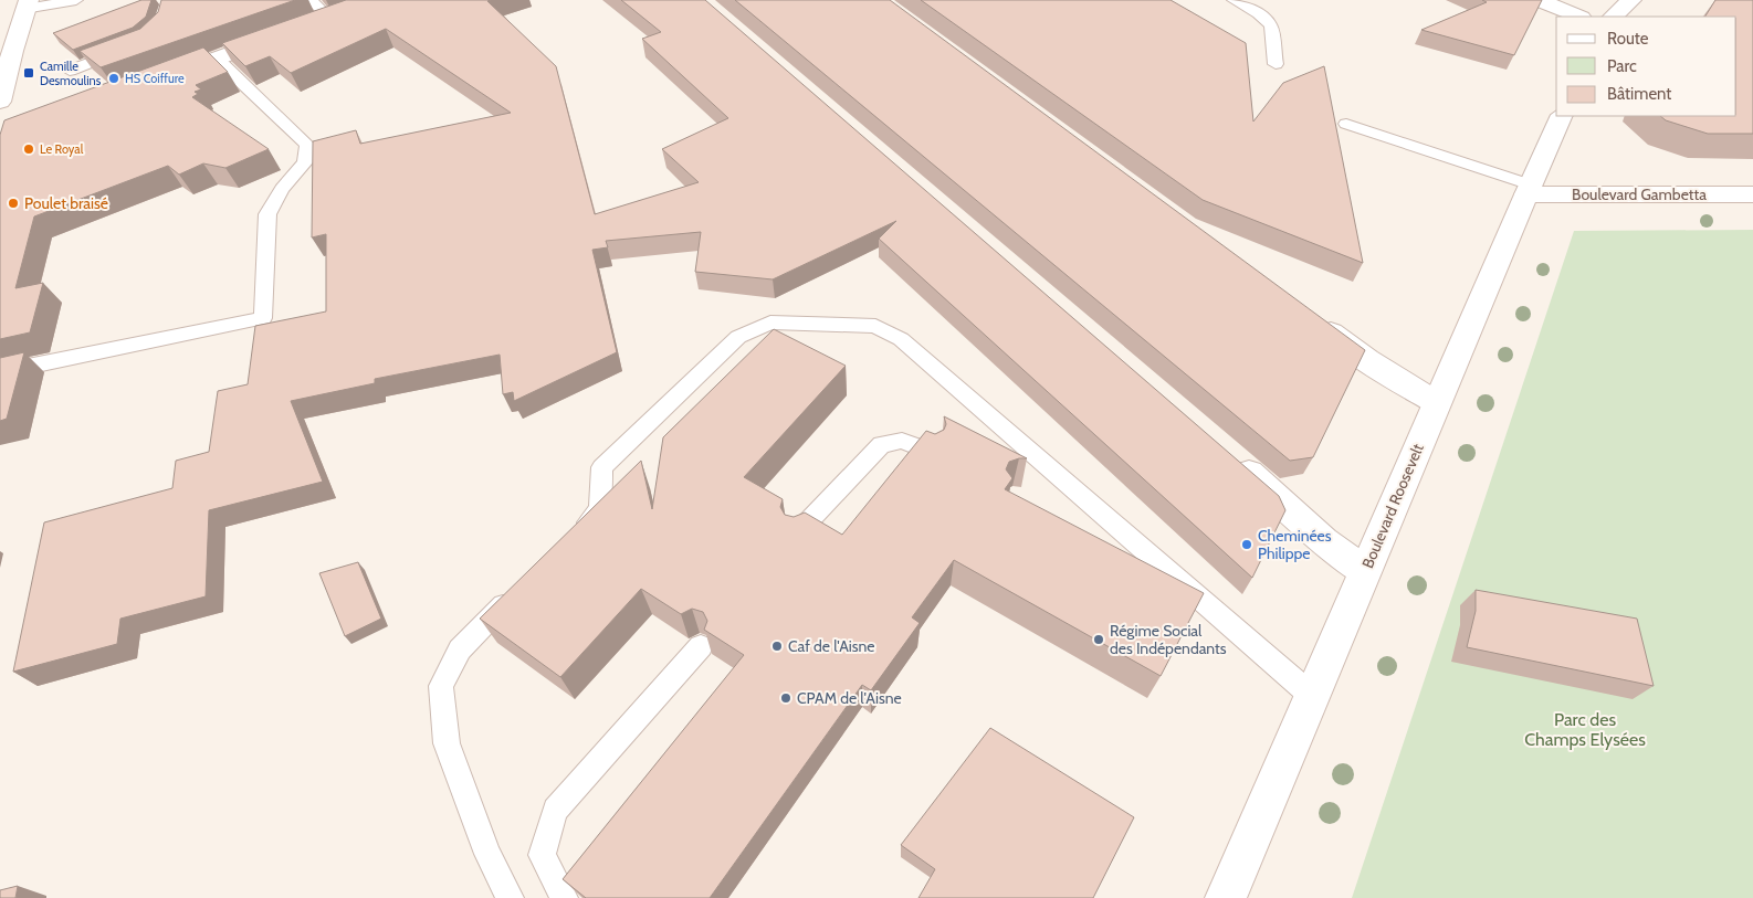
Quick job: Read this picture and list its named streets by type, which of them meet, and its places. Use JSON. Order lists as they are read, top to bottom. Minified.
{"streets":{"main road":["Boulevard Gambetta","Boulevard Roosevelt"]},"crossings":[["Boulevard Gambetta","Boulevard Roosevelt"]],"parks":["Parc des Champs Elysées"],"places":{"transit":["Camille Desmoulins"],"other":["HS Coiffure","Le Royal","Poulet braisé","Cheminées Philippe","Régime Social des Indépendants","Caf de l'Aisne","CPAM de l'Aisne"]},"legend":["Route","Parc","Bâtiment"]}
